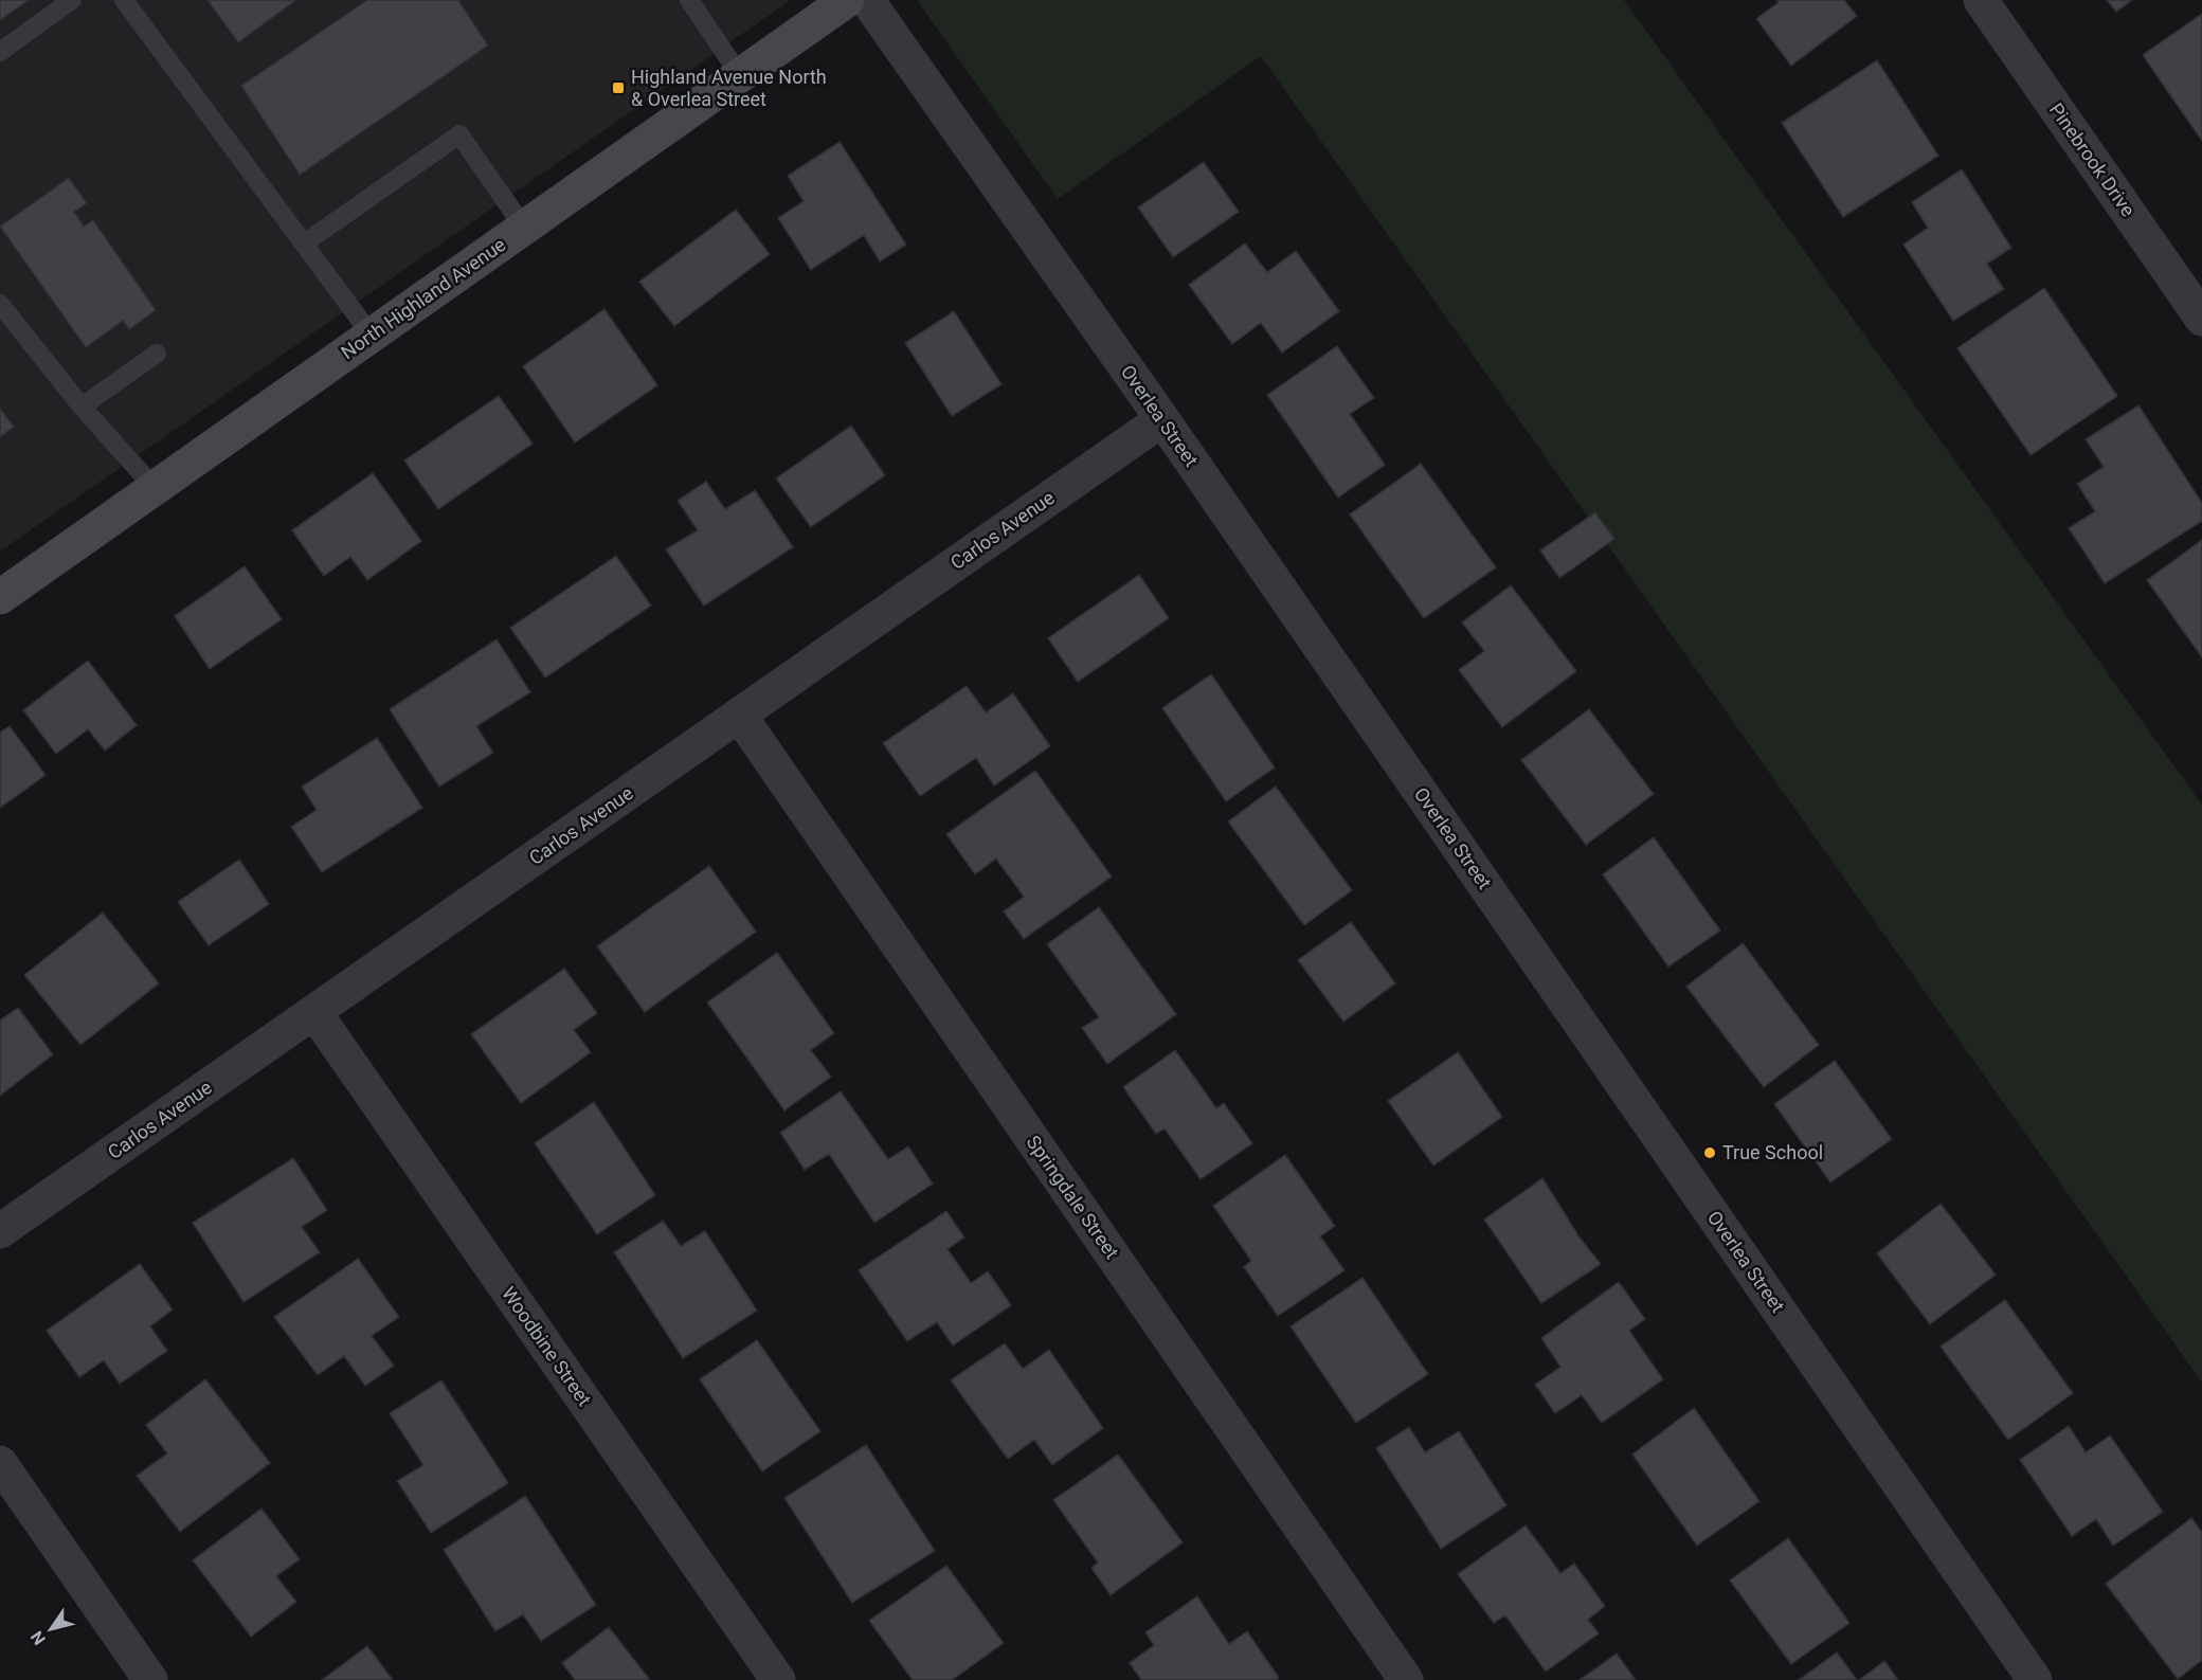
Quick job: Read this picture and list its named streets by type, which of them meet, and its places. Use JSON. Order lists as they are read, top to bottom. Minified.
{"streets":{"street":["Pinebrook Drive","North Highland Avenue","Overlea Street","Carlos Avenue","Springdale Street","Woodbine Street"]},"crossings":[["Overlea Street","Carlos Avenue"],["Carlos Avenue","Springdale Street"],["Carlos Avenue","Woodbine Street"]],"places":{"transit":["Highland Avenue North & Overlea Street"],"other":["True School"]},"north":"bottom left"}
